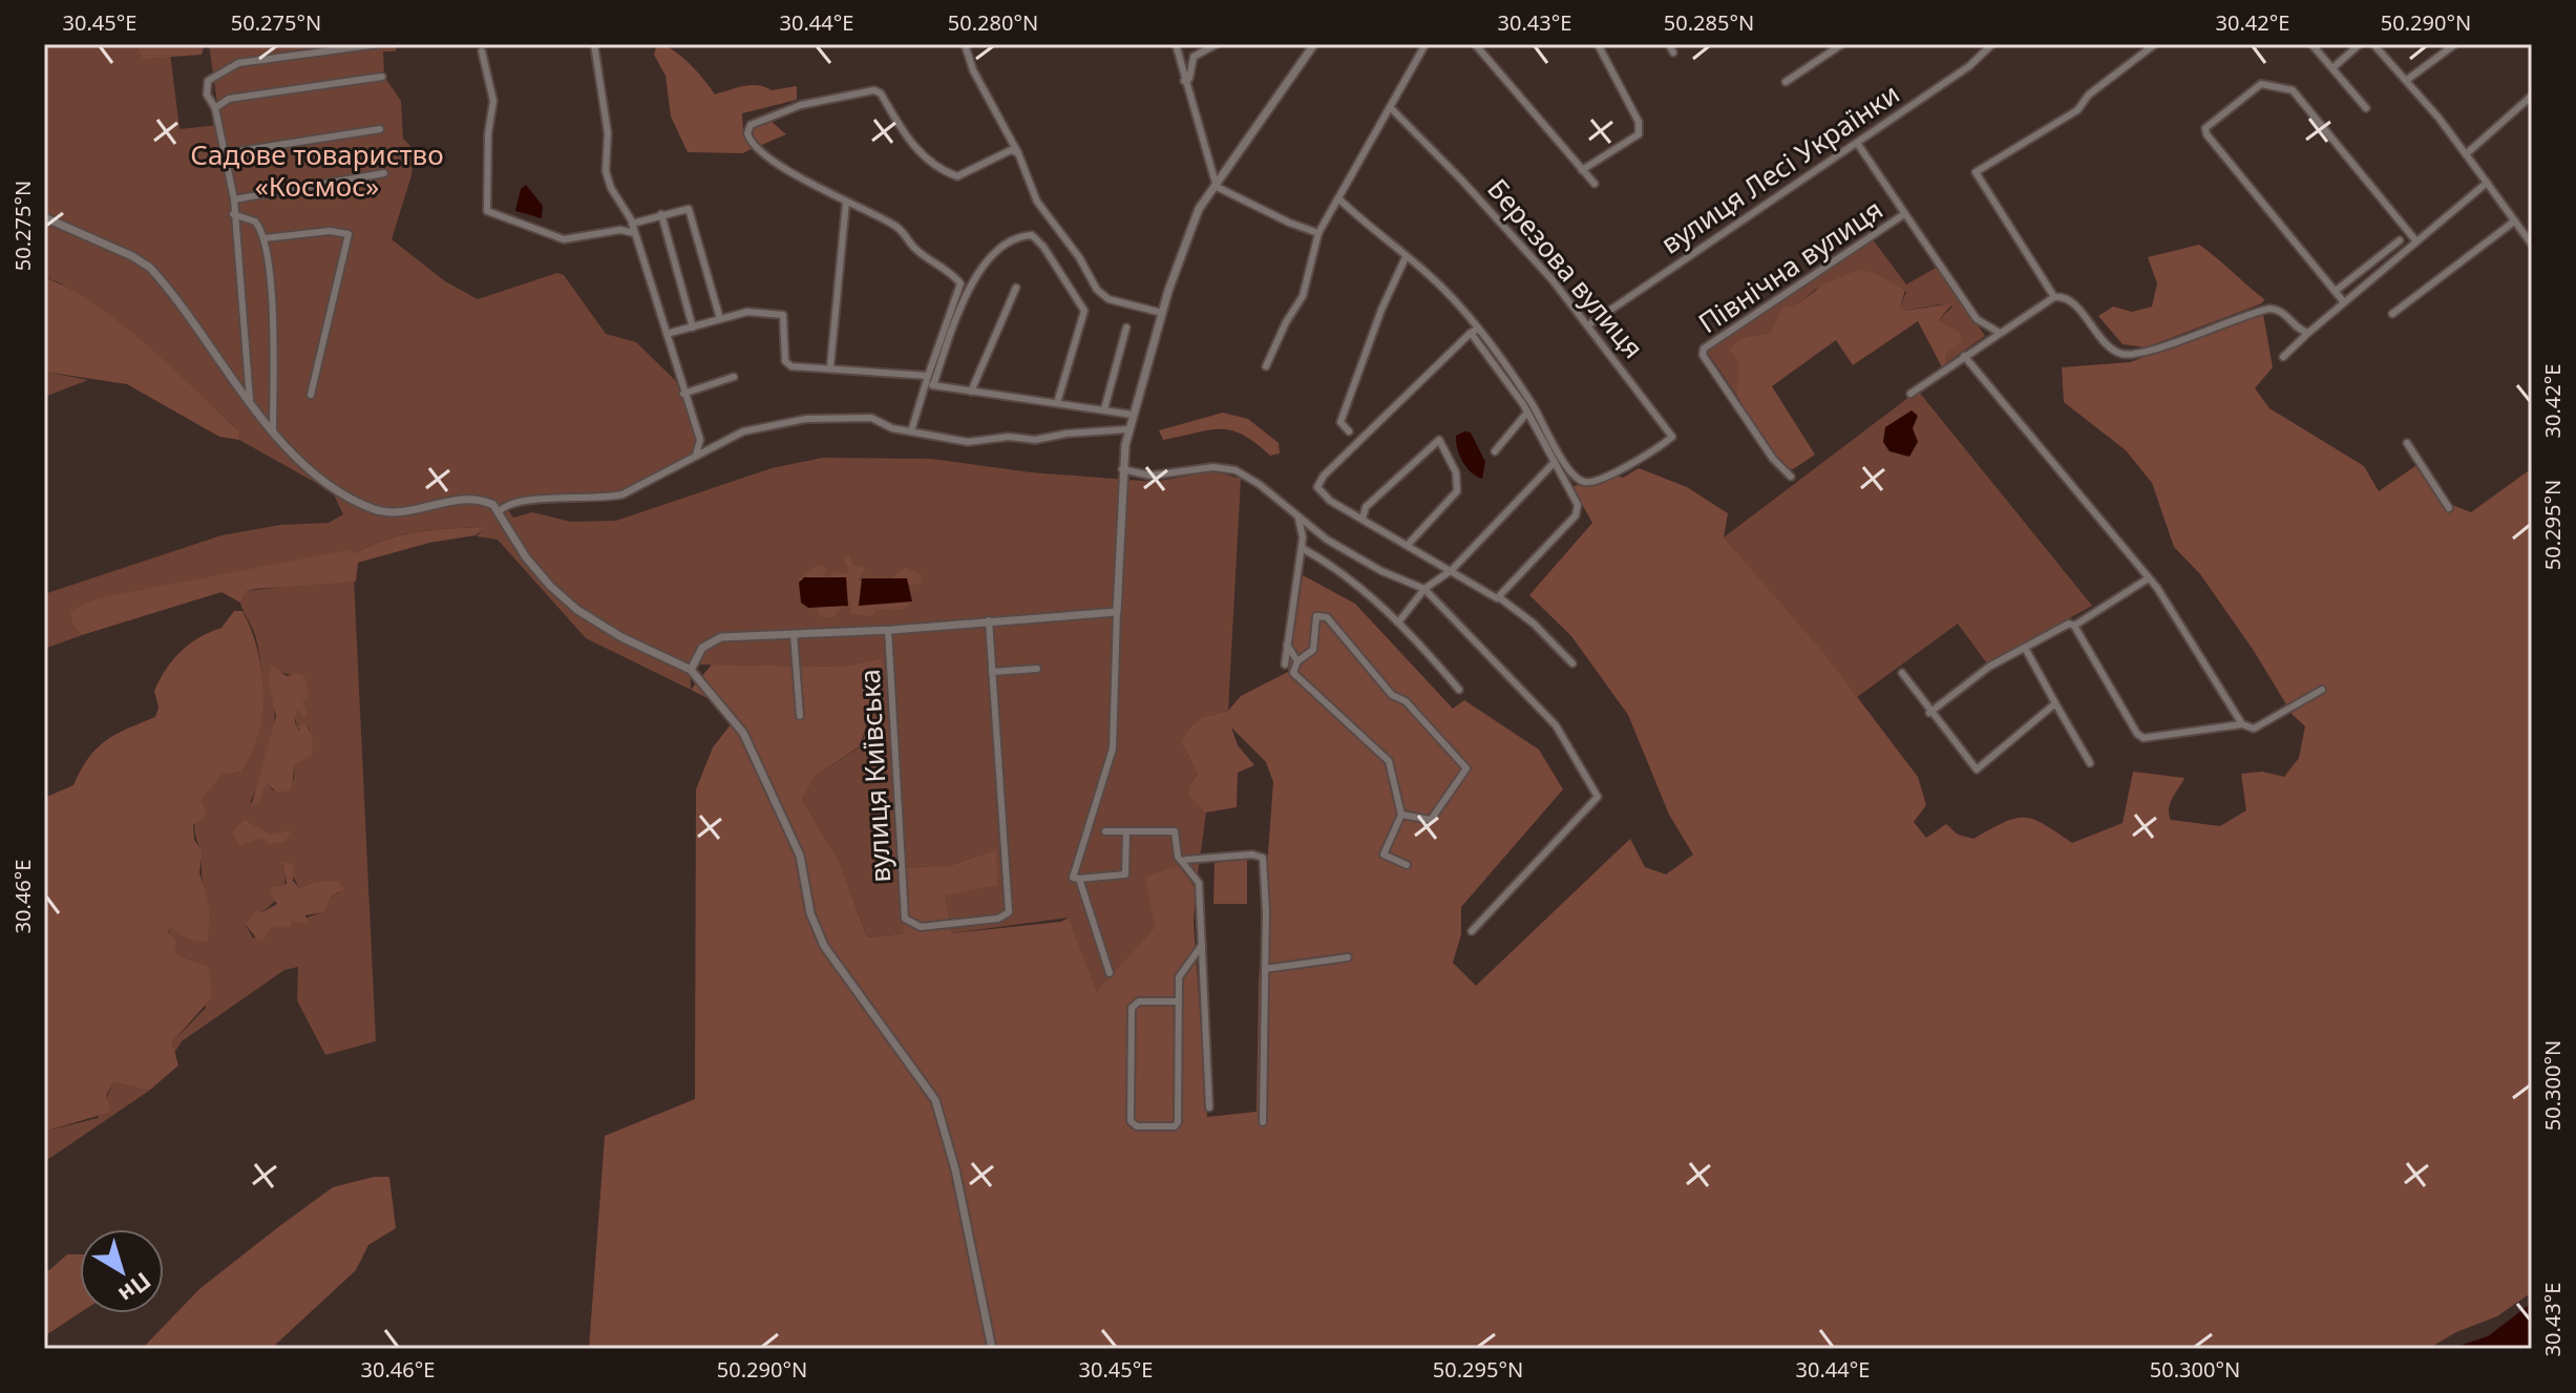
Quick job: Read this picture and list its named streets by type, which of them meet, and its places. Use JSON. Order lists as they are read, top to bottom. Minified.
{"streets":{"street":["вулиця Лесі Українки","Північна вулиця","Березова вулиця","вулиця Київська"]},"crossings":[["вулиця Лесі Українки","Березова вулиця"]],"parks":["Садове товариство «Космос»"],"north":"bottom right","coordinates":["30.45°E","50.275°N","30.44°E","50.280°N","30.43°E","50.285°N","30.42°E","50.290°N","50.295°N","30.46°E","50.300°N"]}
